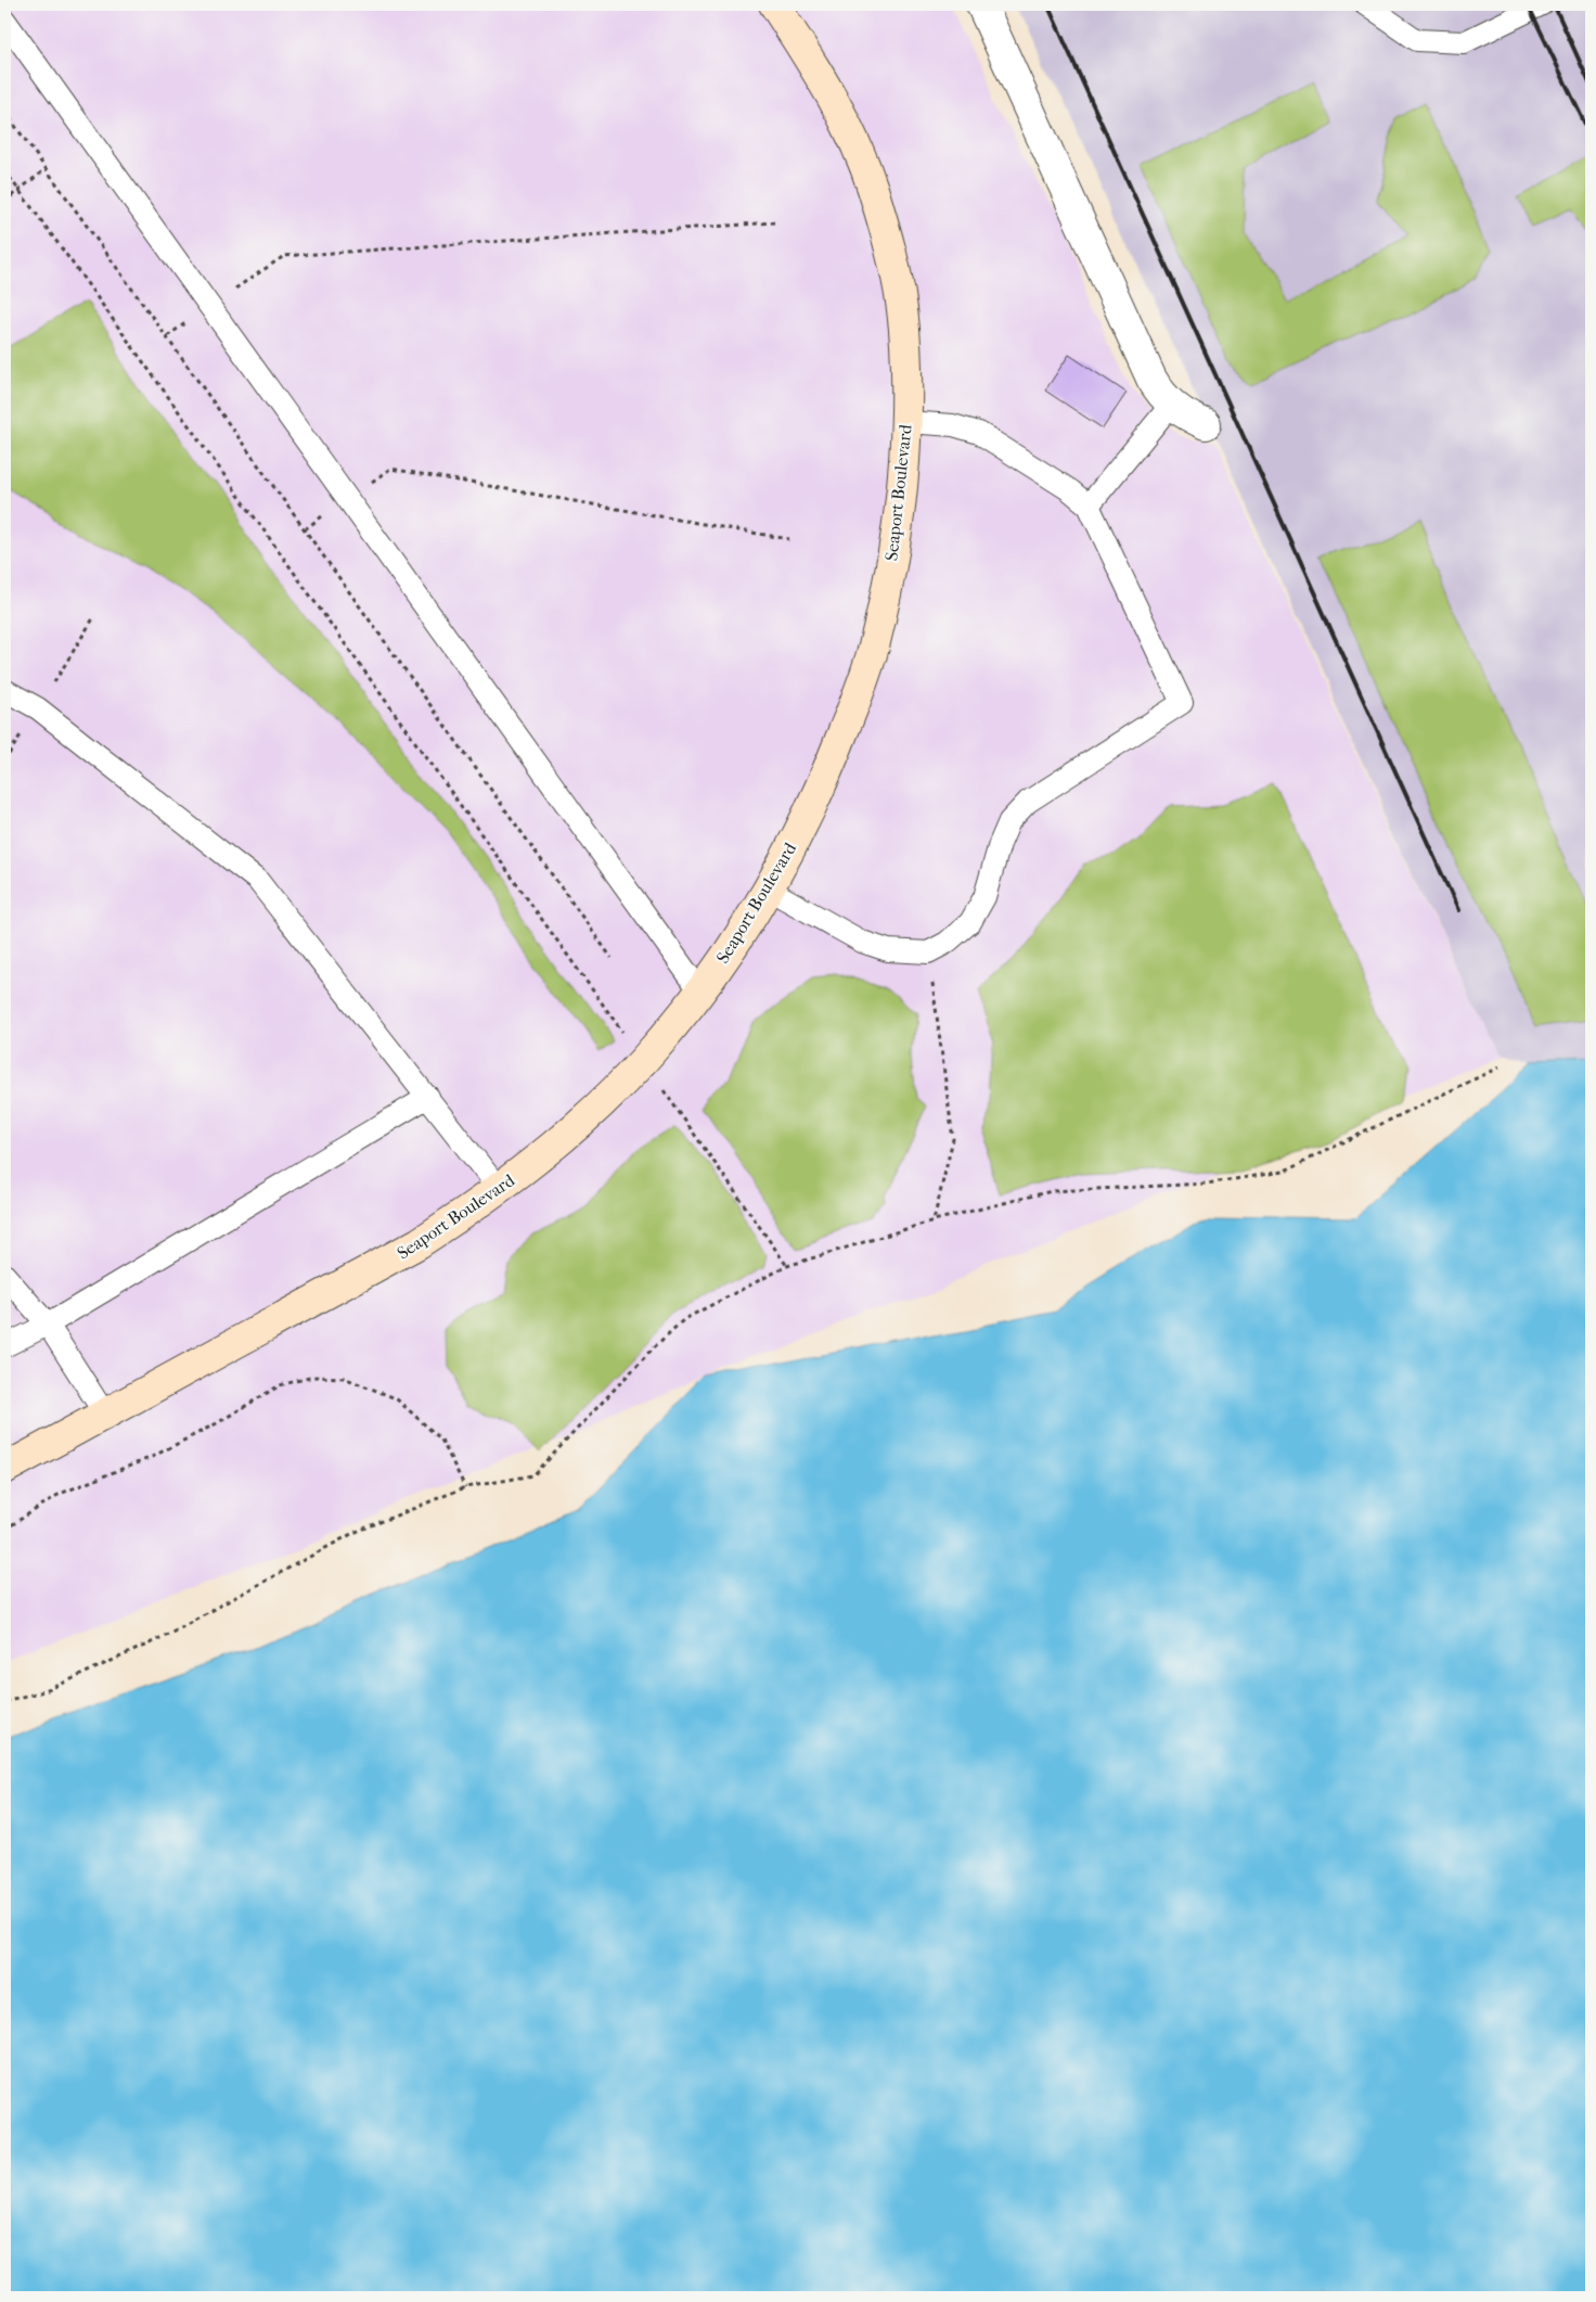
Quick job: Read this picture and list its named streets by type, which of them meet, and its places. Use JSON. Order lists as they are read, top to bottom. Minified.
{"streets":{"main road":["Seaport Boulevard"]}}
